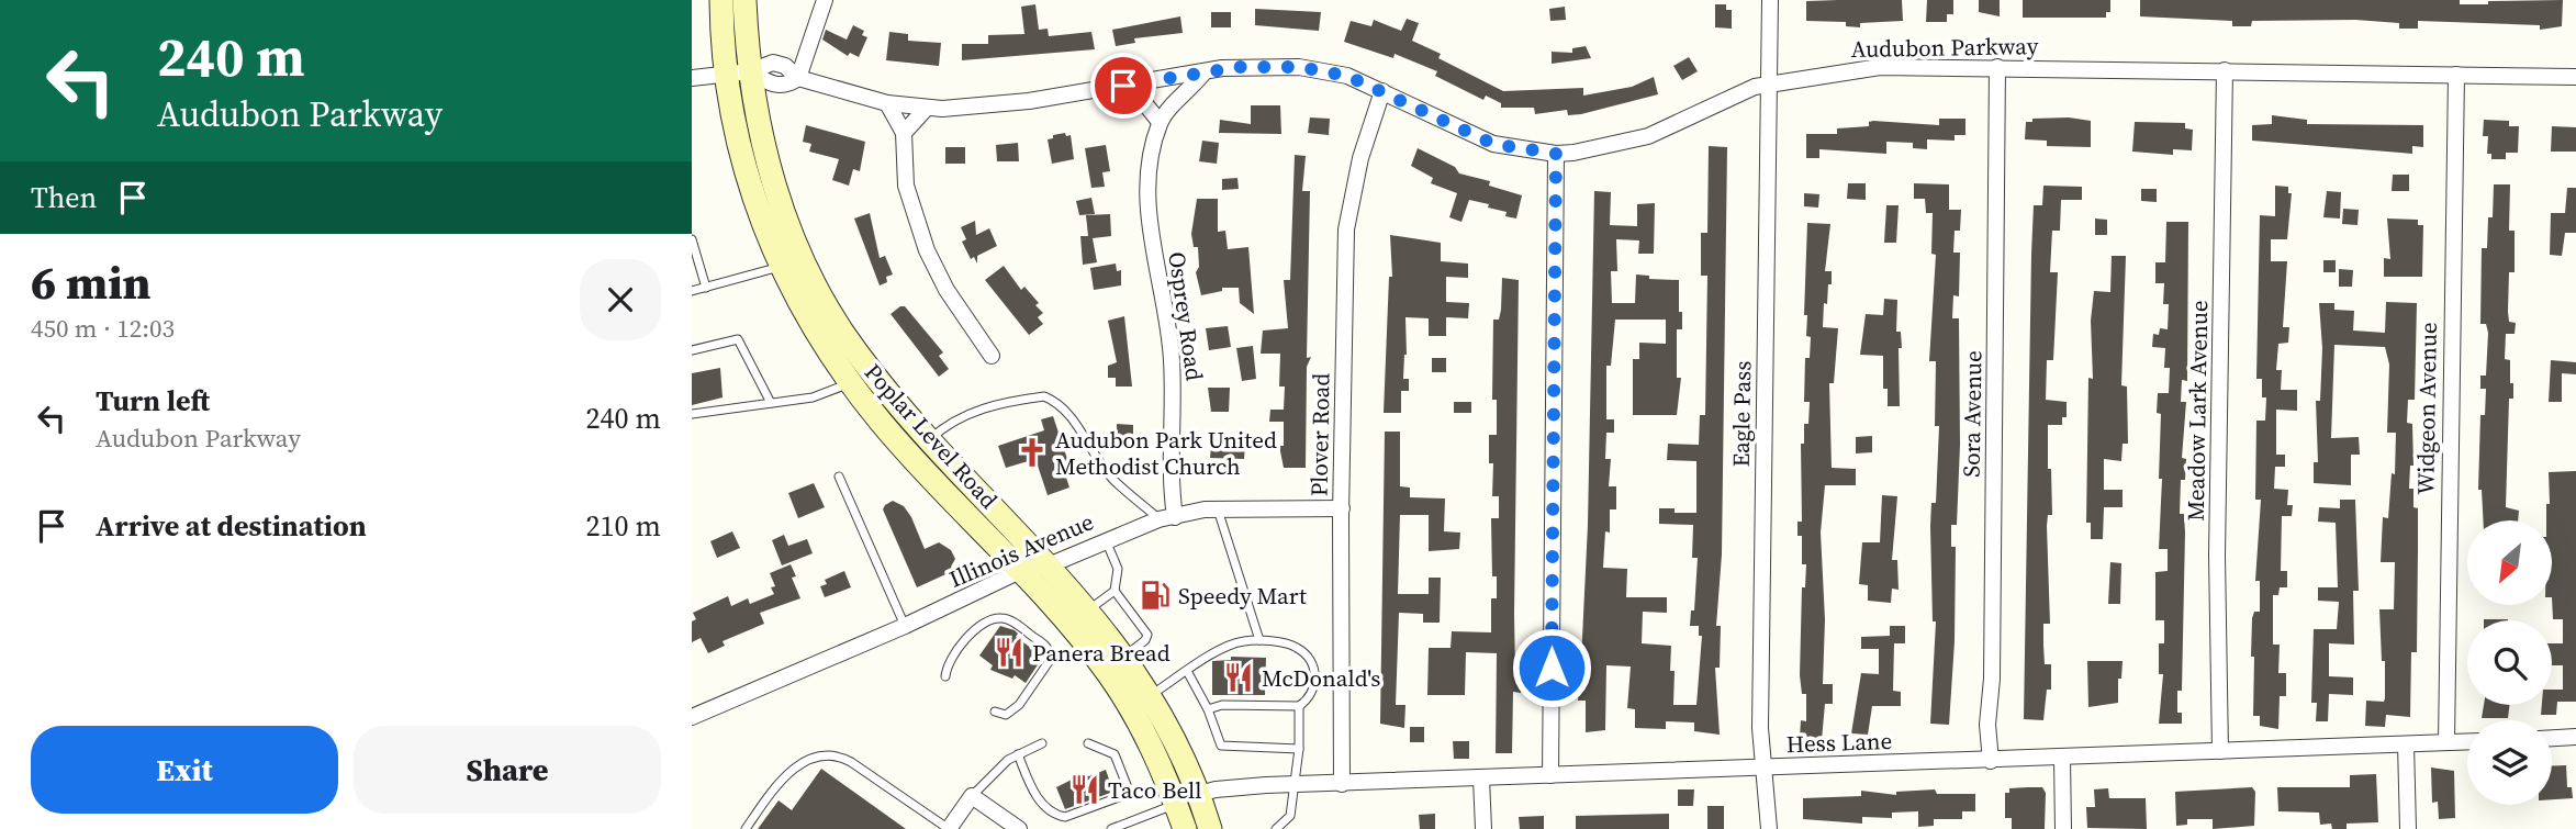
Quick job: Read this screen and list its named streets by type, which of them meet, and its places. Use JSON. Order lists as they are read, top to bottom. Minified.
{"streets":{"main road":["Poplar Level Road"],"street":["Audubon Parkway","Osprey Road","Widgeon Avenue","Meadow Lark Avenue","Eagle Pass","Sora Avenue","Plover Road","Illinois Avenue","Hess Lane"]},"crossings":[["Audubon Parkway","Osprey Road"],["Audubon Parkway","Widgeon Avenue"],["Audubon Parkway","Meadow Lark Avenue"],["Audubon Parkway","Eagle Pass"],["Audubon Parkway","Sora Avenue"],["Audubon Parkway","Plover Road"],["Audubon Parkway","Poplar Level Road"],["Osprey Road","Illinois Avenue"],["Widgeon Avenue","Hess Lane"],["Meadow Lark Avenue","Hess Lane"],["Eagle Pass","Hess Lane"],["Sora Avenue","Hess Lane"],["Plover Road","Illinois Avenue"],["Plover Road","Hess Lane"],["Poplar Level Road","Illinois Avenue"],["Poplar Level Road","Hess Lane"]],"places":{"church":["Audubon Park United Methodist Church"],"fuel station":["Speedy Mart"],"restaurant":["Panera Bread","McDonald's","Taco Bell"]},"north":"bottom left","page":{"turn":["240 m","Audubon Parkway"],"then":"Then","heading":["6 min","450 m · 12:03"],"list":[{"name":"Turn left","note":"Audubon Parkway","value":"240 m"},{"name":"Arrive at destination","value":"210 m"}],"buttons":["Exit","Share"]}}
